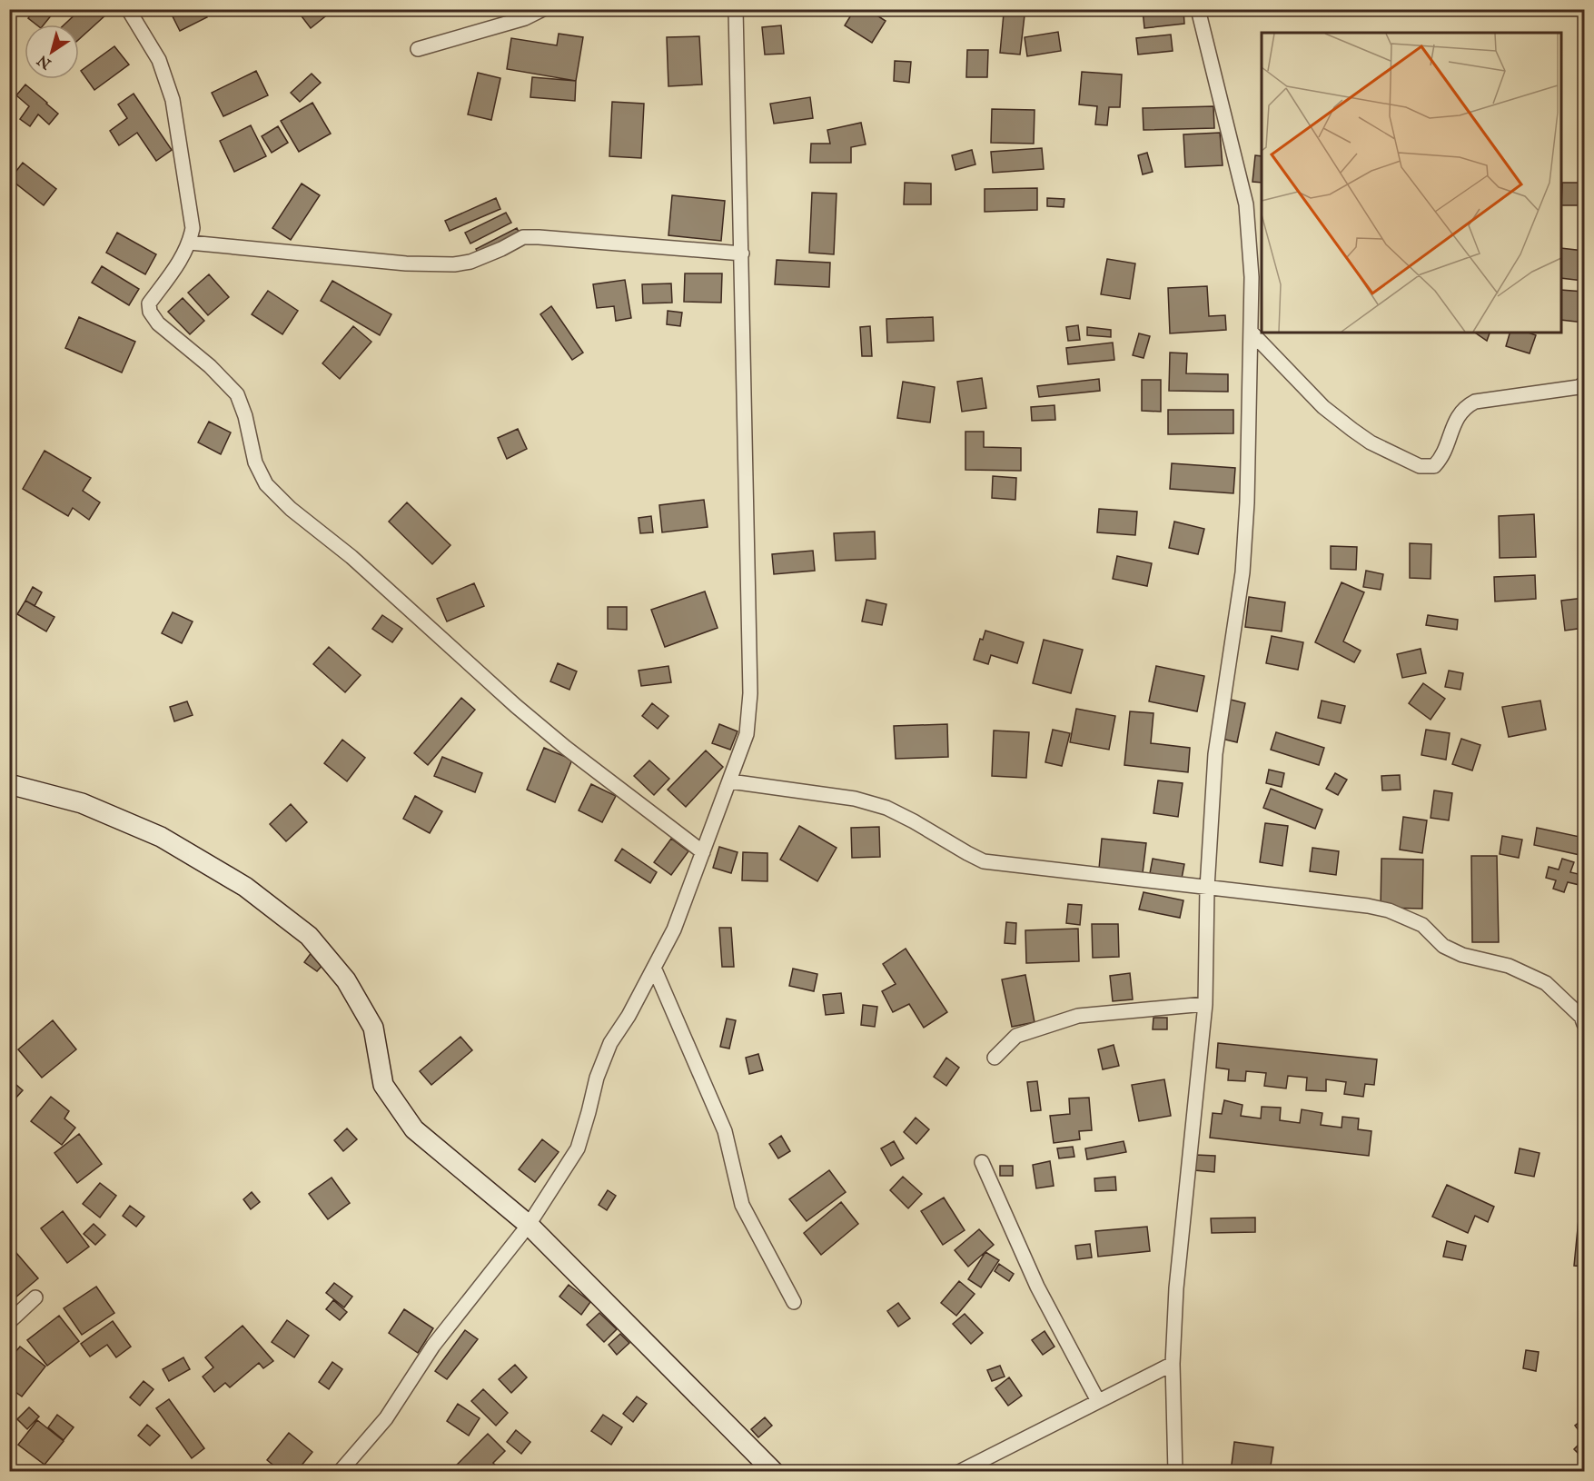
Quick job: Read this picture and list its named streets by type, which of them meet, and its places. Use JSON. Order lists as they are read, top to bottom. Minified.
{"north":"bottom left"}
